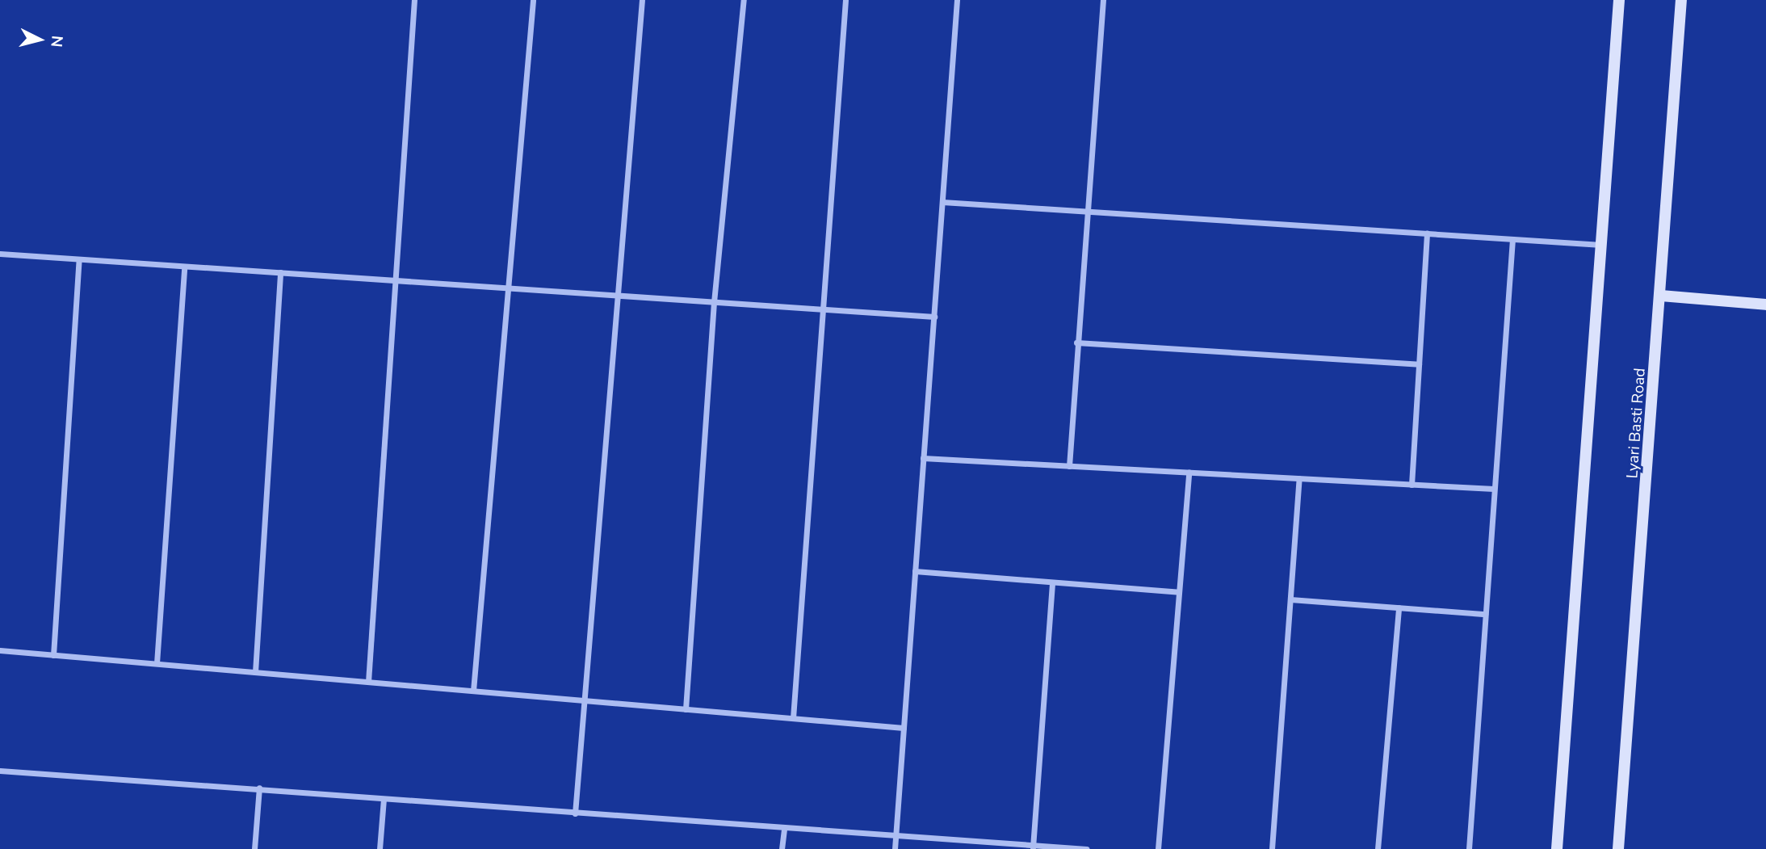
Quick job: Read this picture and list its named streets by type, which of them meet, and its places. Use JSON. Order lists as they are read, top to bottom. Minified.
{"streets":{"main road":["Lyari Basti Road"]},"north":"right"}
